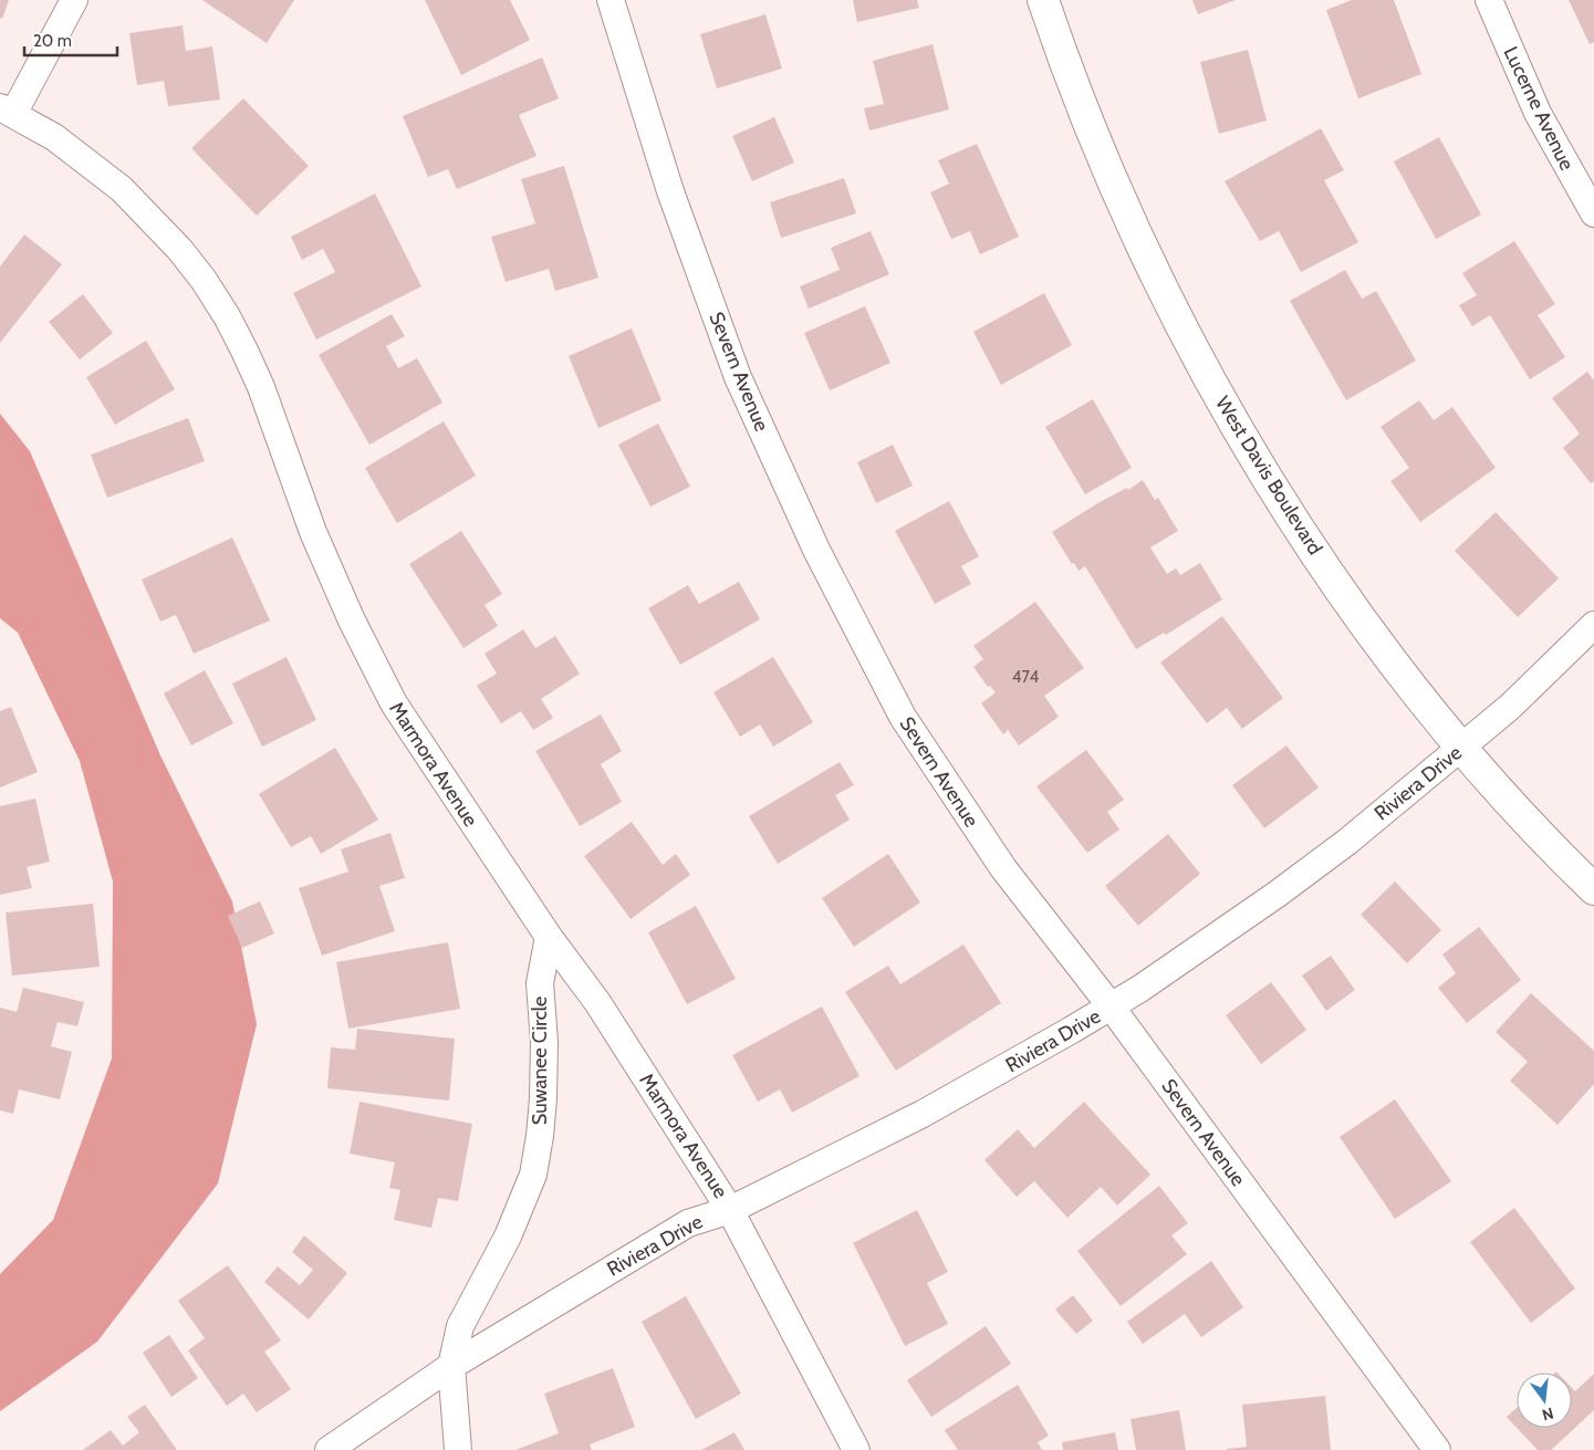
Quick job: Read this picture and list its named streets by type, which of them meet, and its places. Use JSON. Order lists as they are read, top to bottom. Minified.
{"streets":{"street":["Lucerne Avenue","Severn Avenue","West Davis Boulevard","Marmora Avenue","Riviera Drive","Suwanee Circle"]},"crossings":[["Severn Avenue","Riviera Drive"],["West Davis Boulevard","Riviera Drive"],["Marmora Avenue","Riviera Drive"],["Marmora Avenue","Suwanee Circle"],["Riviera Drive","Suwanee Circle"]],"house_numbers":["474"],"scale_bar":"20 m","north":"bottom"}
